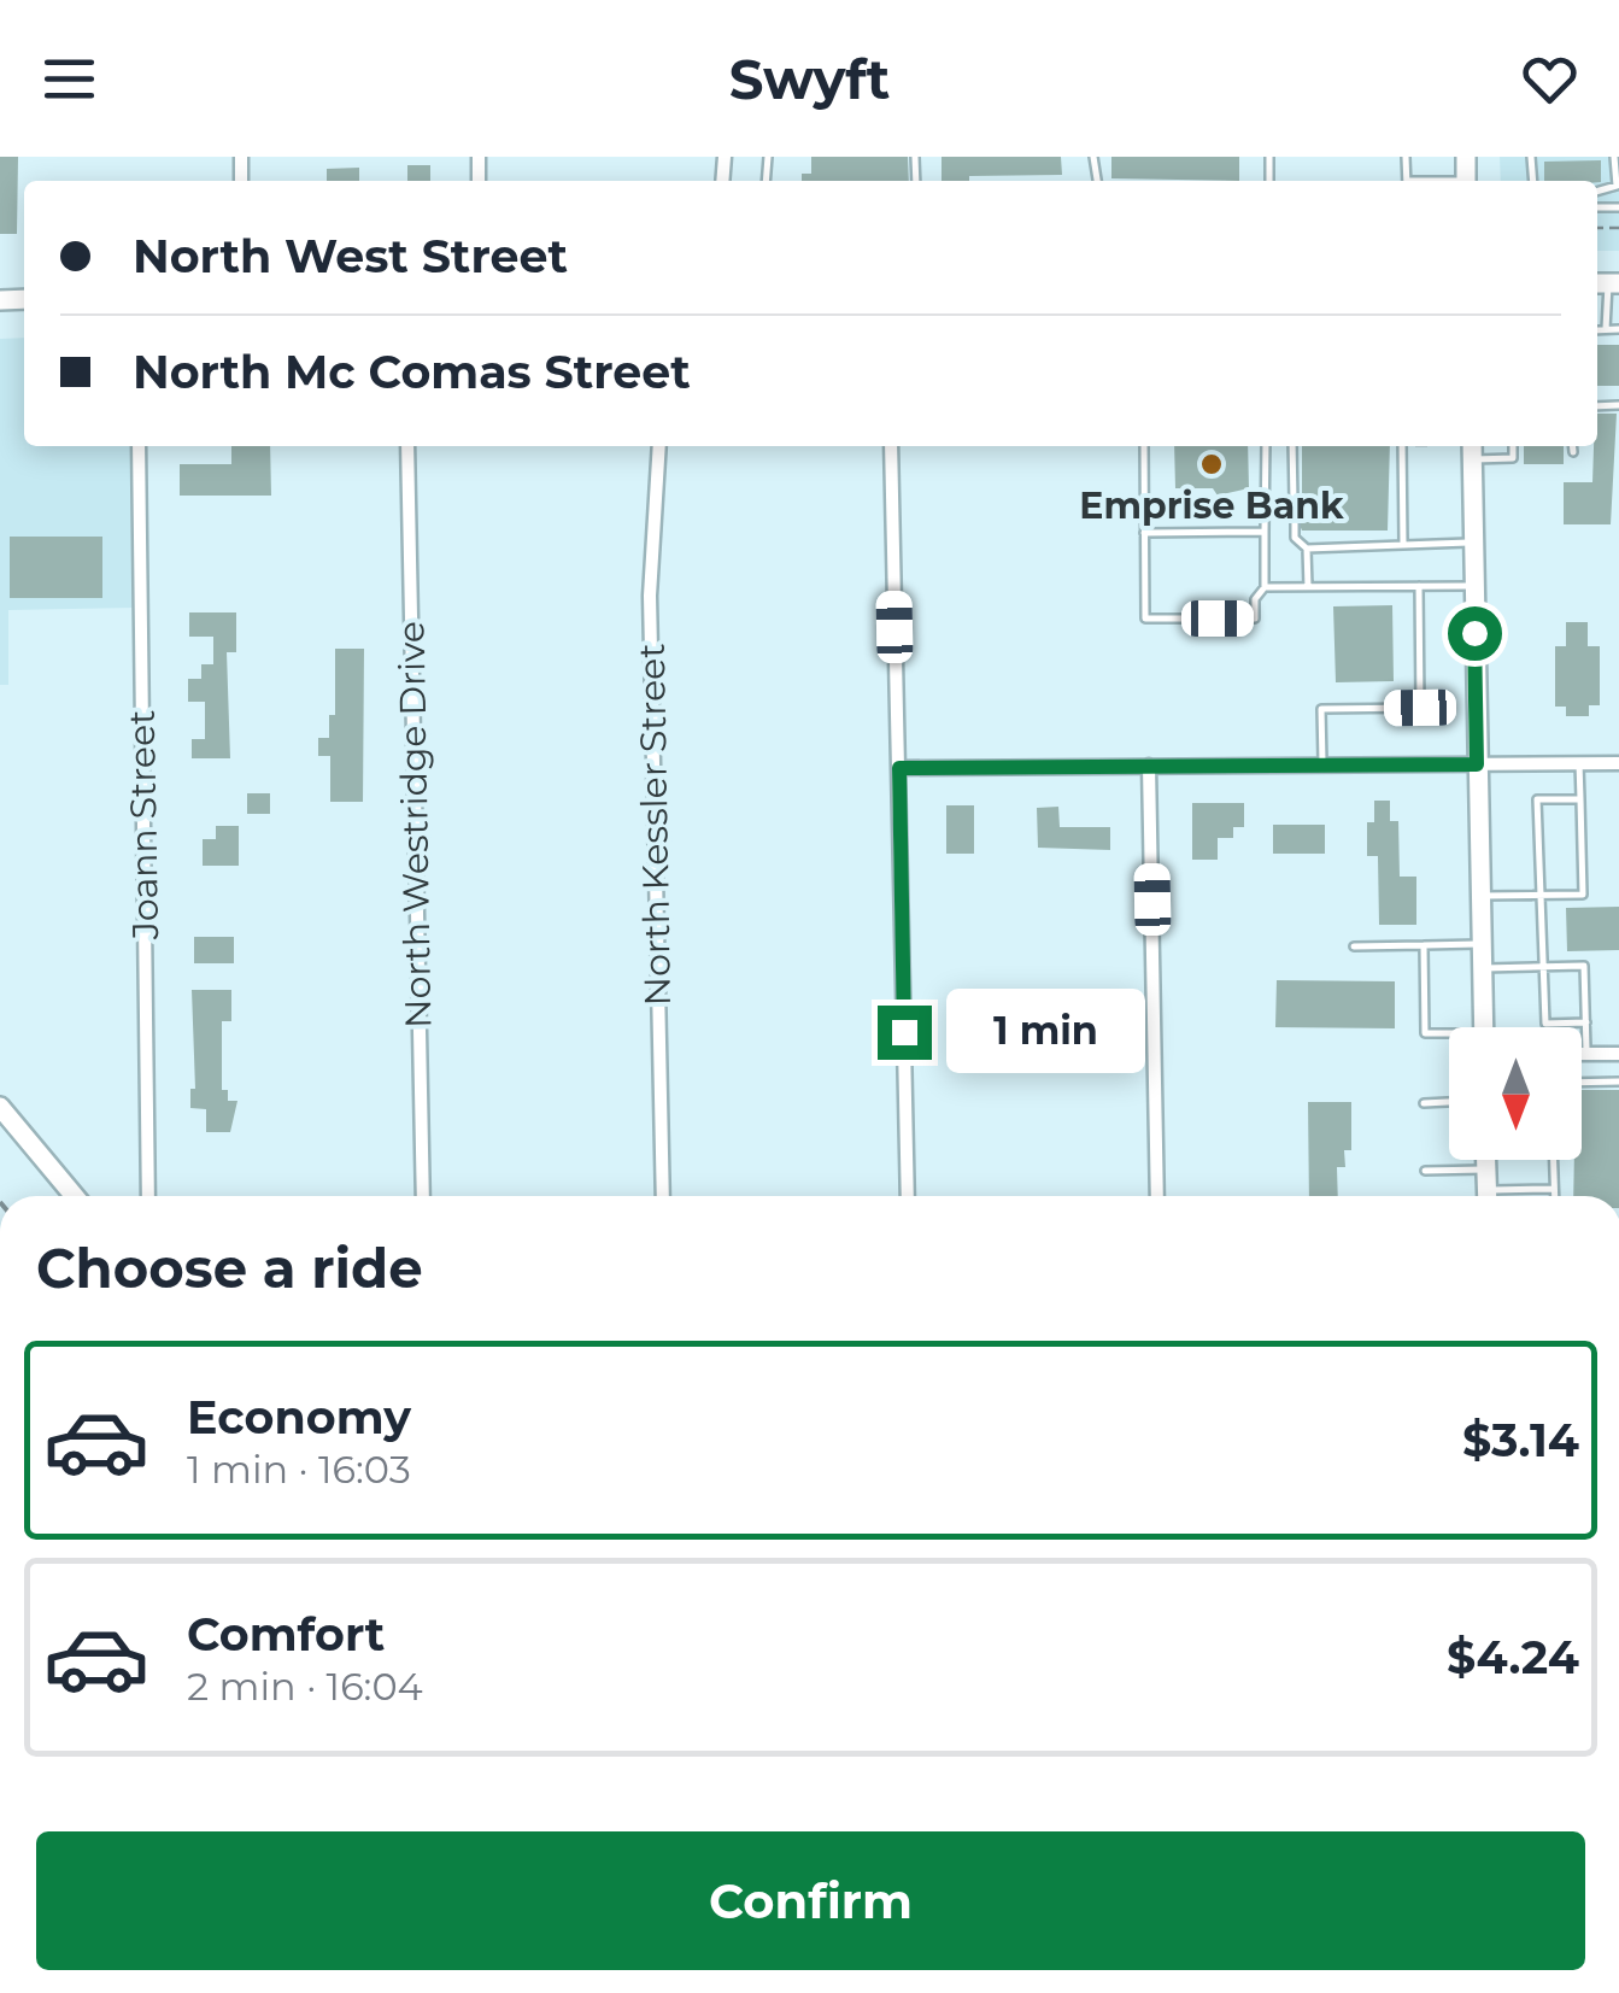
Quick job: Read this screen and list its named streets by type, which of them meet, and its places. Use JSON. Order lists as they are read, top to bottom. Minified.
{"streets":{"street":["Joann Street","North Westridge Drive","North Kessler Street"]},"places":["Emprise Bank"],"north":"bottom","page":{"header":"Swyft","banner":["North West Street","North Mc Comas Street"],"bubble":"1 min","heading":"Choose a ride","list":[{"name":"Economy","note":"1 min · 16:03","value":"$3.14"},{"name":"Comfort","note":"2 min · 16:04","value":"$4.24"}],"buttons":"Confirm"}}
